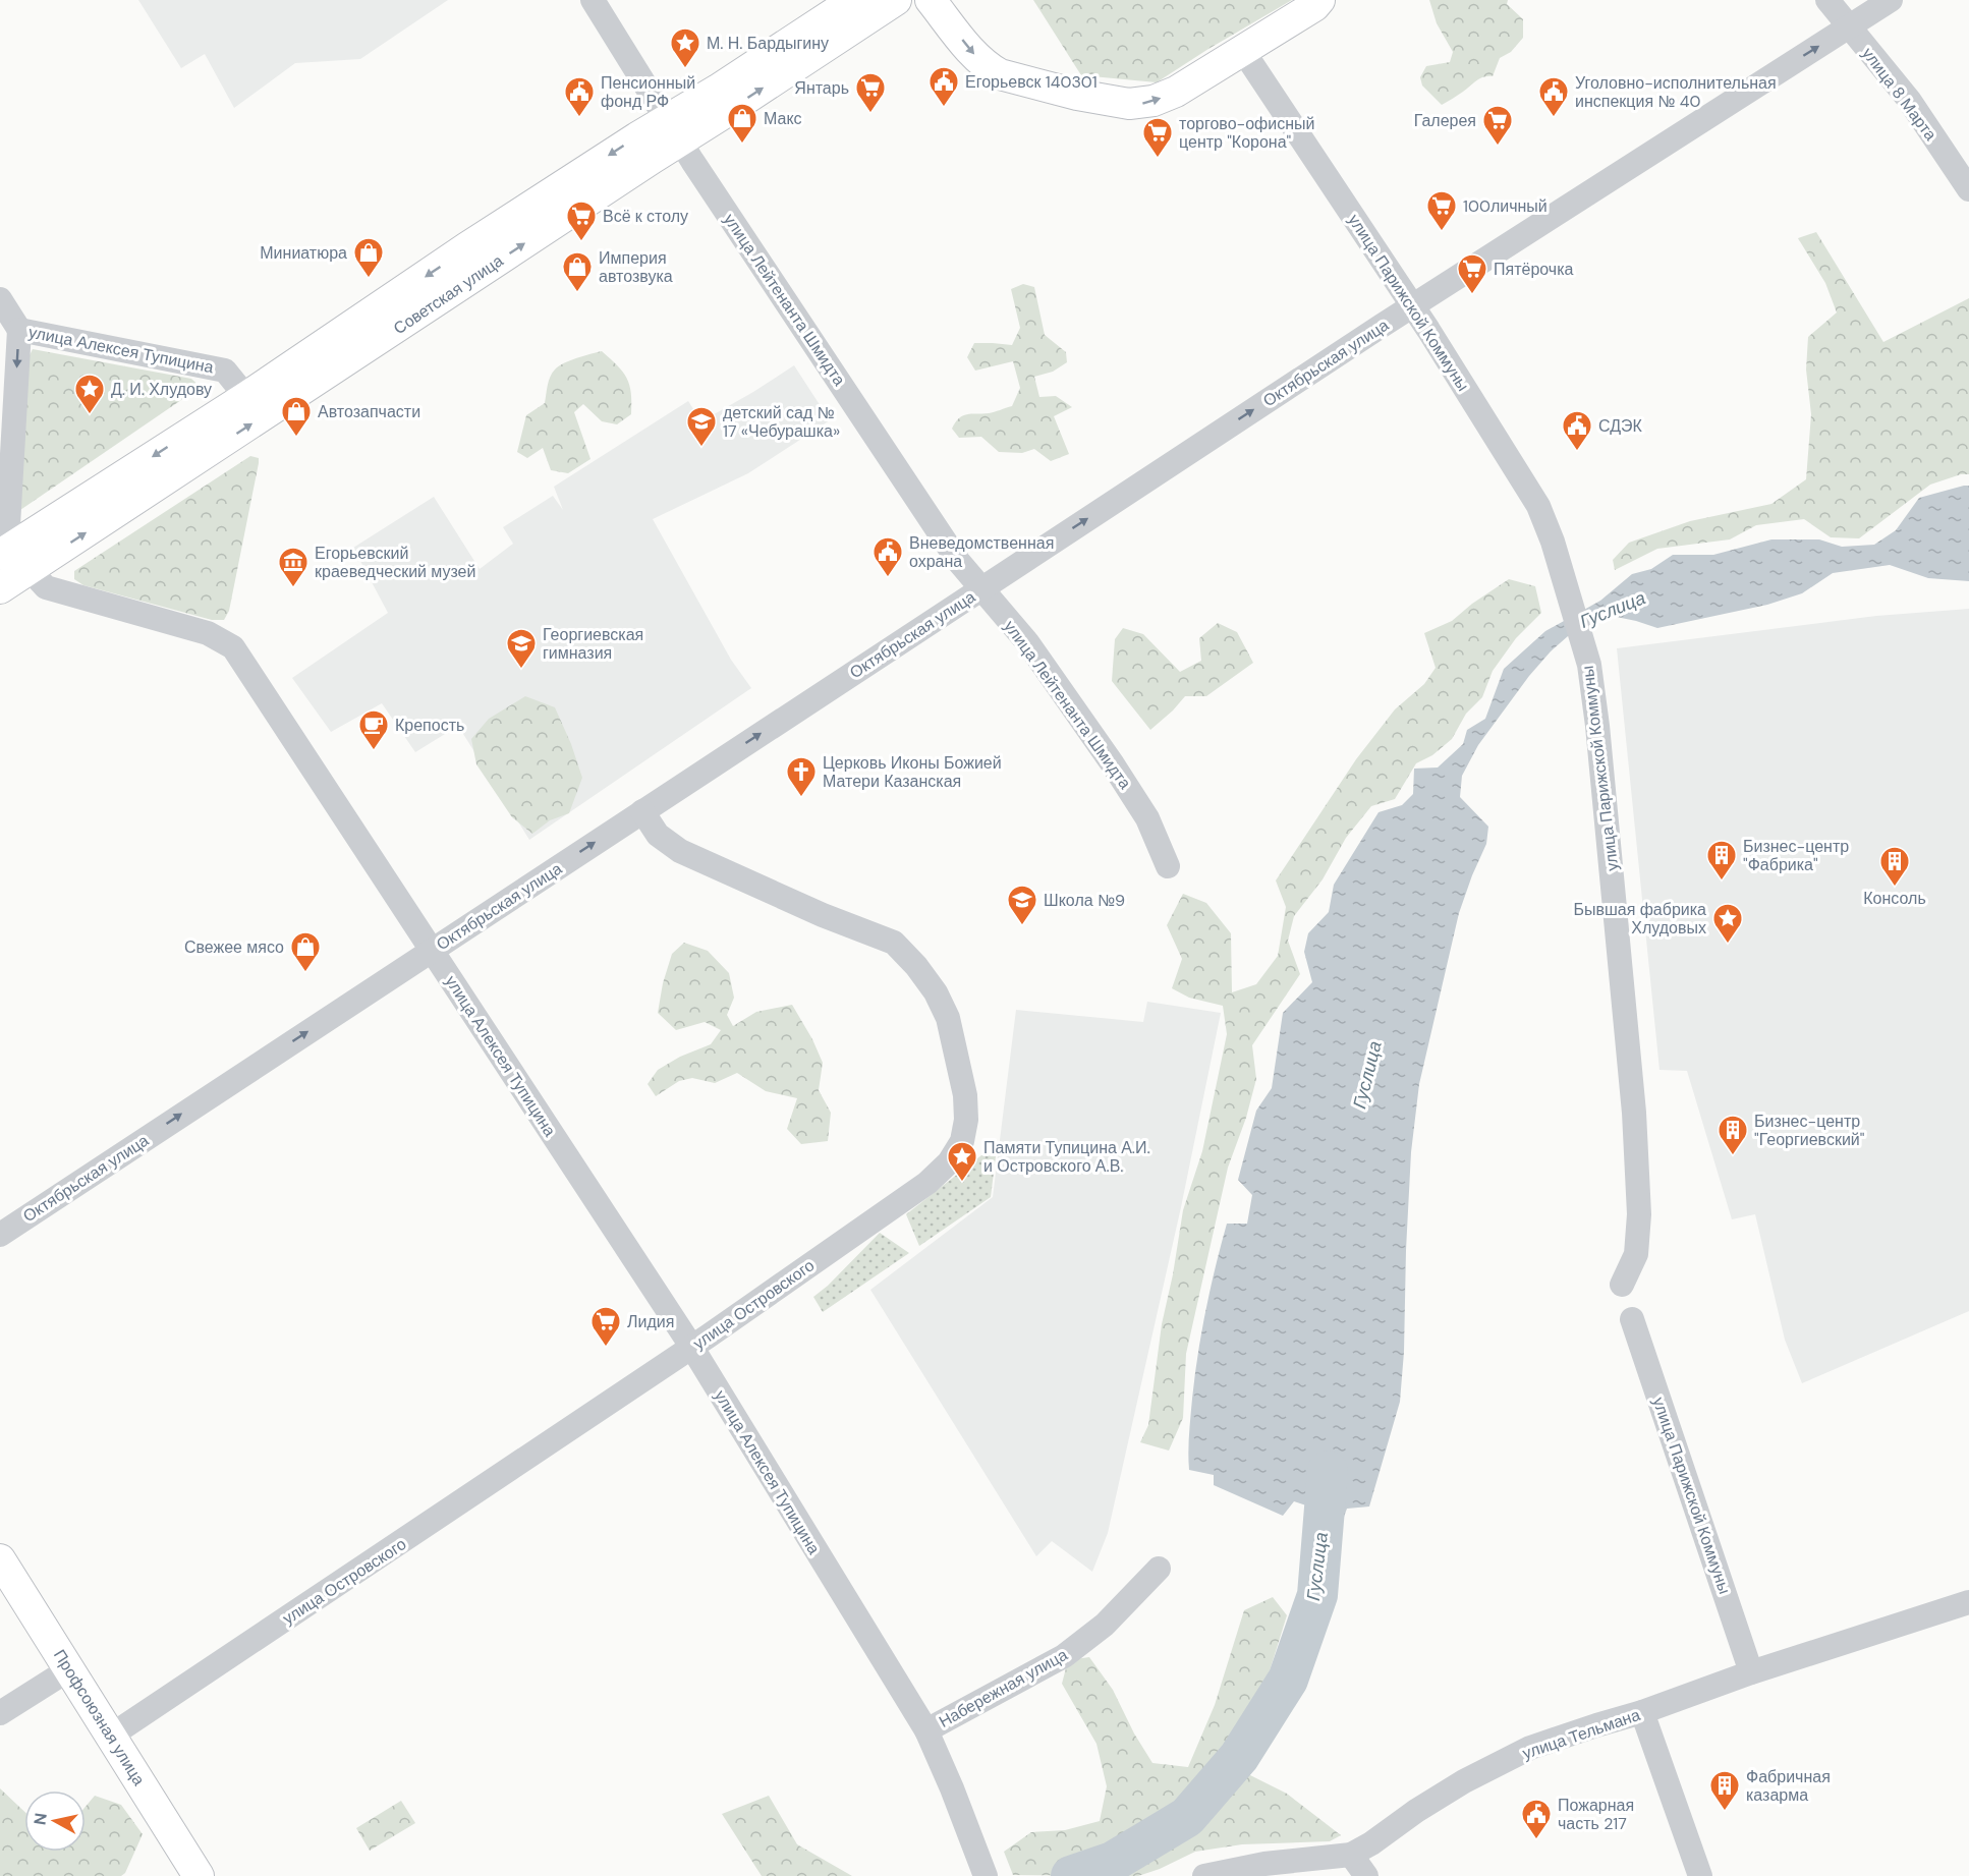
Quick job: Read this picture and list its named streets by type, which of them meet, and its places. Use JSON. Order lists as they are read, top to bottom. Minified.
{"streets":{"main road":["Советская улица","Профсоюзная улица"],"street":["улица 8 Марта","улица Лейтенанта Шмидта","улица Парижской Коммуны","улица Алексея Тупицина","Октябрьская улица","улица Островского","Набережная улица","улица Тельмана"]},"crossings":[["улица 8 Марта","Октябрьская улица"],["Советская улица","улица Лейтенанта Шмидта"],["Советская улица","улица Алексея Тупицина"],["улица Лейтенанта Шмидта","Октябрьская улица"],["улица Парижской Коммуны","Октябрьская улица"],["улица Парижской Коммуны","улица Тельмана"],["улица Алексея Тупицина","Октябрьская улица"],["улица Алексея Тупицина","улица Островского"],["улица Алексея Тупицина","Набережная улица"],["Октябрьская улица","улица Островского"],["улица Островского","Профсоюзная улица"]],"one_way":["Октябрьская улица"],"water":["Гуслица"],"places":{"place":["М. Н. Бардыгину","Д. И. Хлудову","Бывшая фабрика Хлудовых","Памяти Тупицина А.И. и Островского А.В."],"public building":["Егорьевск 140301","Пенсионный фонд РФ","Уголовно-исполнительная инспекция № 40","СДЭК","Вневедомственная охрана","Пожарная часть 217"],"supermarket":["Янтарь","Галерея","торгово-офисный центр \"Корона\"","100личный","Всё к столу","Пятёрочка","Лидия"],"shop":["Макс","Миниатюра","Империя автозвука","Автозапчасти","Свежее мясо"],"school or university":["детский сад № 17 «Чебурашка»","Георгиевская гимназия","Школа №9"],"museum":["Егорьевский краеведческий музей"],"cafe":["Крепость"],"church":["Церковь Иконы Божией Матери Казанская"],"building":["Бизнес-центр \"Фабрика\"","Консоль","Бизнес-центр \"Георгиевский\"","Фабричная казарма"]},"north":"left"}
